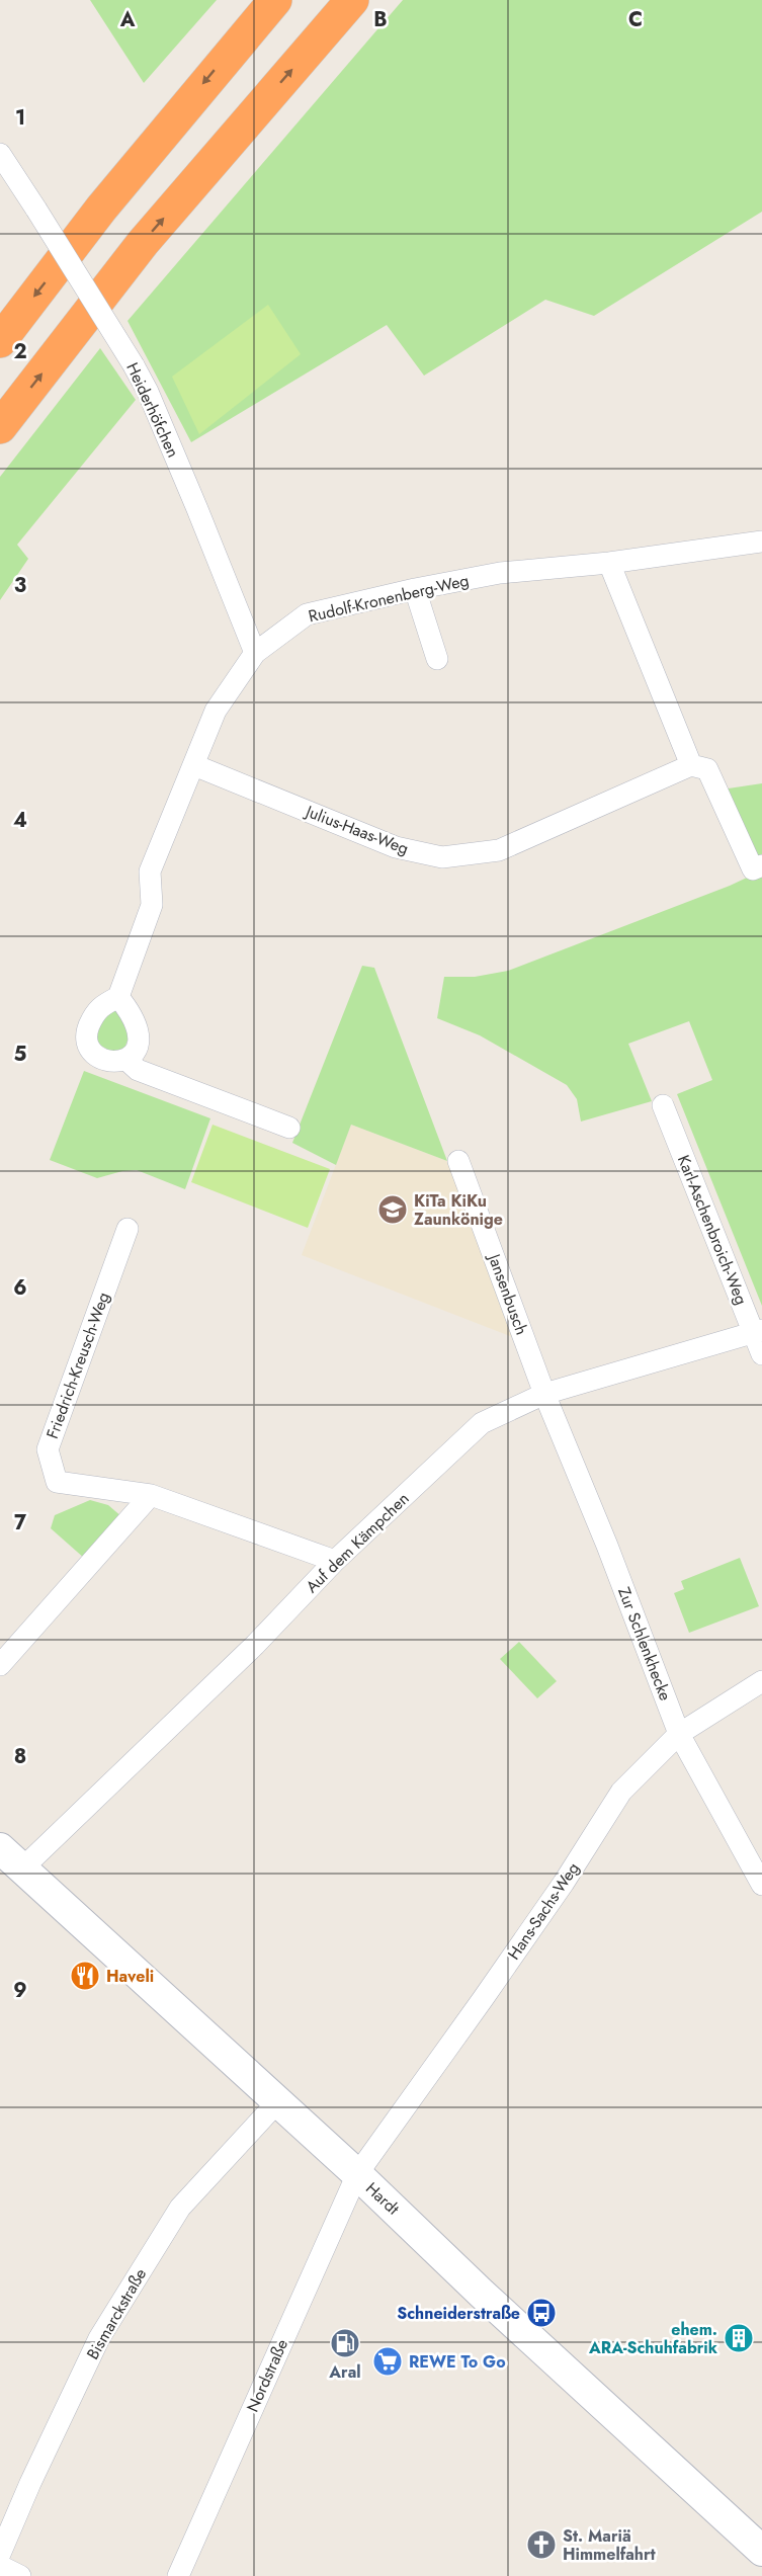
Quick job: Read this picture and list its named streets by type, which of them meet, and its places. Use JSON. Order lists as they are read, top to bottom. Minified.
{"streets":{"main road":["Hardt"],"street":["Heiderhöfchen","Rudolf-Kronenberg-Weg","Julius-Haas-Weg","Karl-Aschenbroich-Weg","Jansenbusch","Friedrich-Kreusch-Weg","Auf dem Kämpchen","Zur Schlenkhecke","Hans-Sachs-Weg","Bismarckstraße","Nordstraße"]},"crossings":[["Heiderhöfchen","Rudolf-Kronenberg-Weg"],["Rudolf-Kronenberg-Weg","Julius-Haas-Weg"],["Karl-Aschenbroich-Weg","Auf dem Kämpchen"],["Jansenbusch","Auf dem Kämpchen"],["Jansenbusch","Zur Schlenkhecke"],["Friedrich-Kreusch-Weg","Auf dem Kämpchen"],["Auf dem Kämpchen","Zur Schlenkhecke"],["Auf dem Kämpchen","Hardt"],["Zur Schlenkhecke","Hans-Sachs-Weg"],["Hans-Sachs-Weg","Hardt"],["Hans-Sachs-Weg","Nordstraße"],["Hardt","Bismarckstraße"],["Hardt","Nordstraße"]],"places":{"school or university":["KiTa KiKu Zaunkönige"],"restaurant":["Haveli"],"bus stop":["Schneiderstraße"],"building":["ehem. ARA-Schuhfabrik"],"fuel station":["Aral"],"supermarket":["REWE To Go"],"church":["St. Mariä Himmelfahrt"]},"grid":{"columns":["A","B","C"],"rows":["1","2","3","4","5","6","7","8","9"]}}
